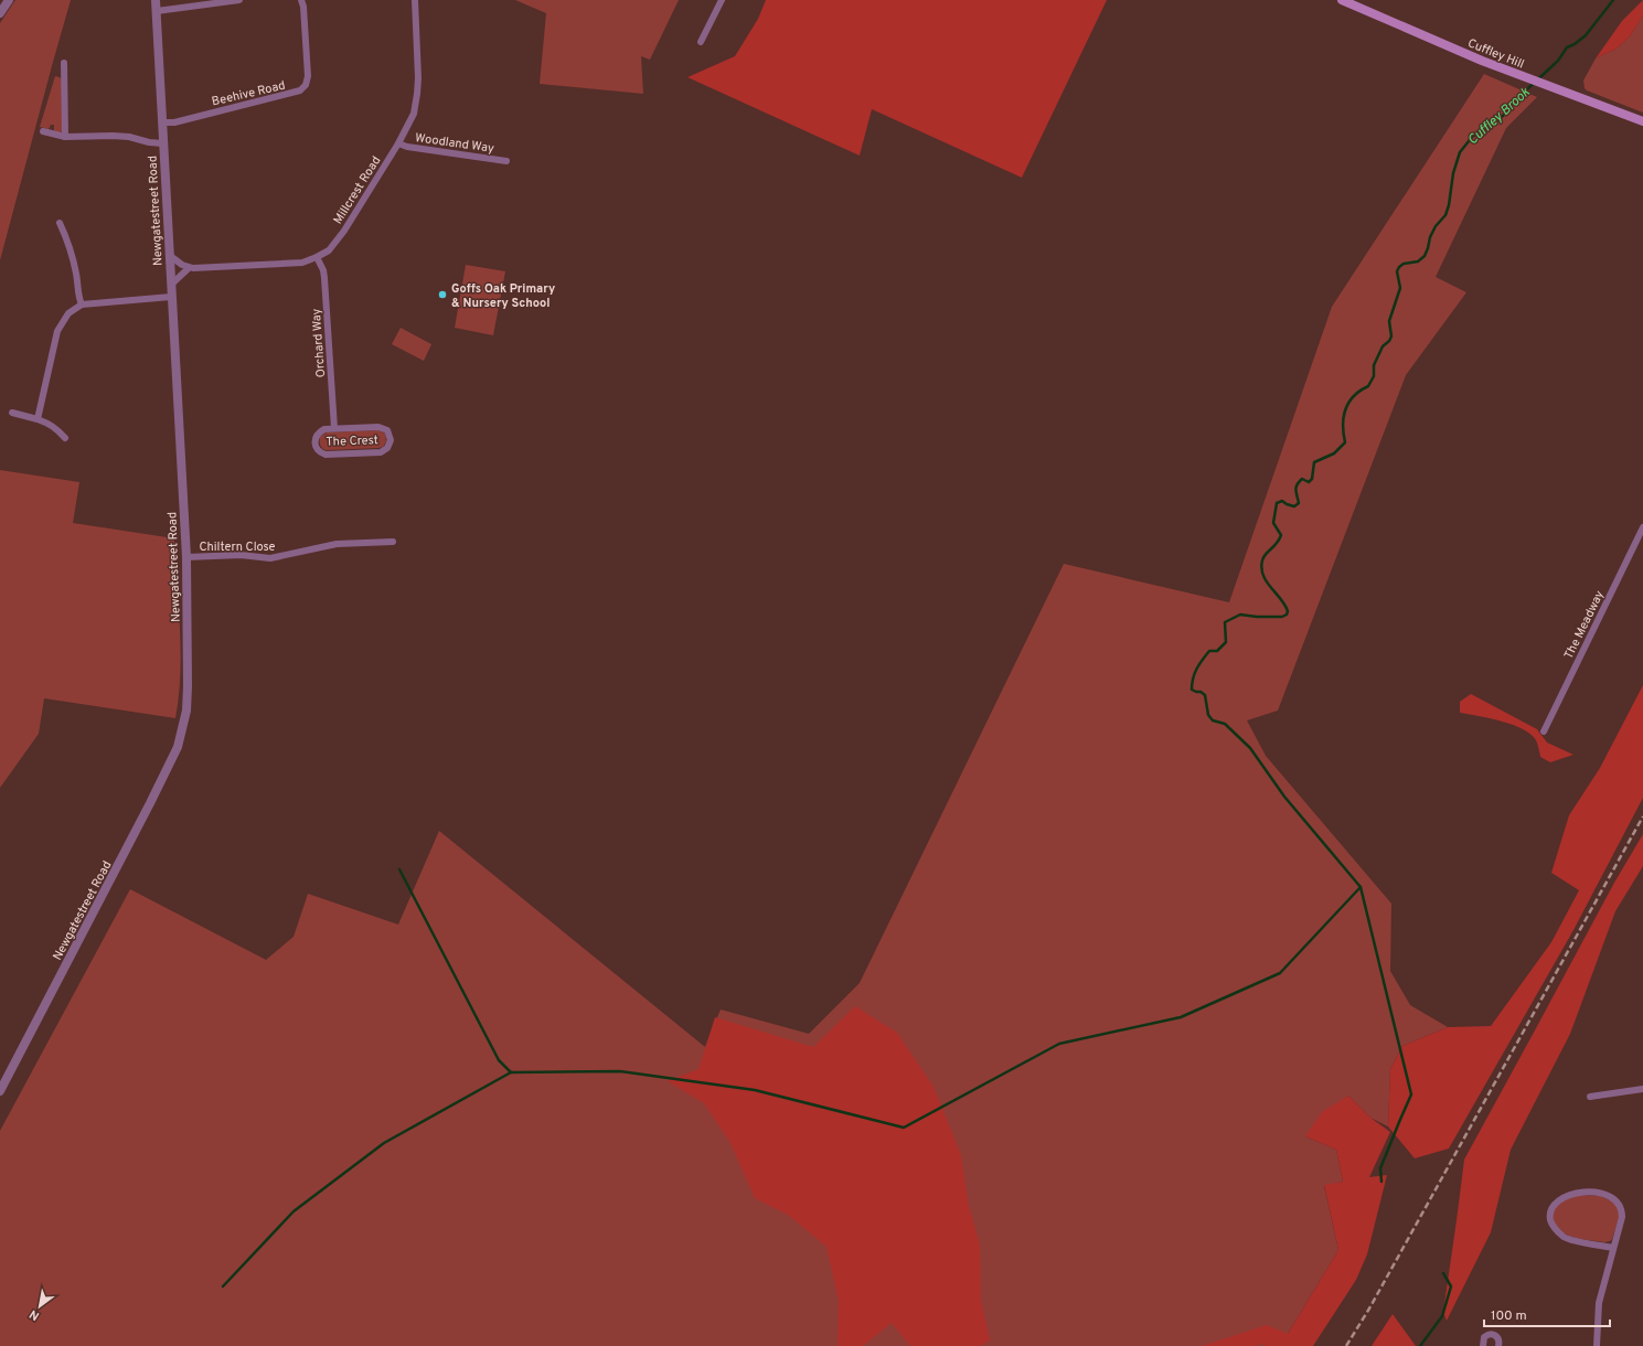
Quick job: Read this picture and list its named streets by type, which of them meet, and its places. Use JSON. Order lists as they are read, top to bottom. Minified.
{"streets":{"main road":["Cuffley Hill"],"street":["Beehive Road","Woodland Way","Millcrest Road","Newgatestreet Road","Orchard Way","The Crest","Chiltern Close","The Meadway"]},"crossings":[["Beehive Road","Newgatestreet Road"],["Woodland Way","Millcrest Road"],["Millcrest Road","Orchard Way"],["Newgatestreet Road","Chiltern Close"],["Orchard Way","The Crest"]],"water":["Cuffley Brook"],"places":["Goffs Oak Primary & Nursery School"],"scale_bar":"100 m","north":"bottom left"}
